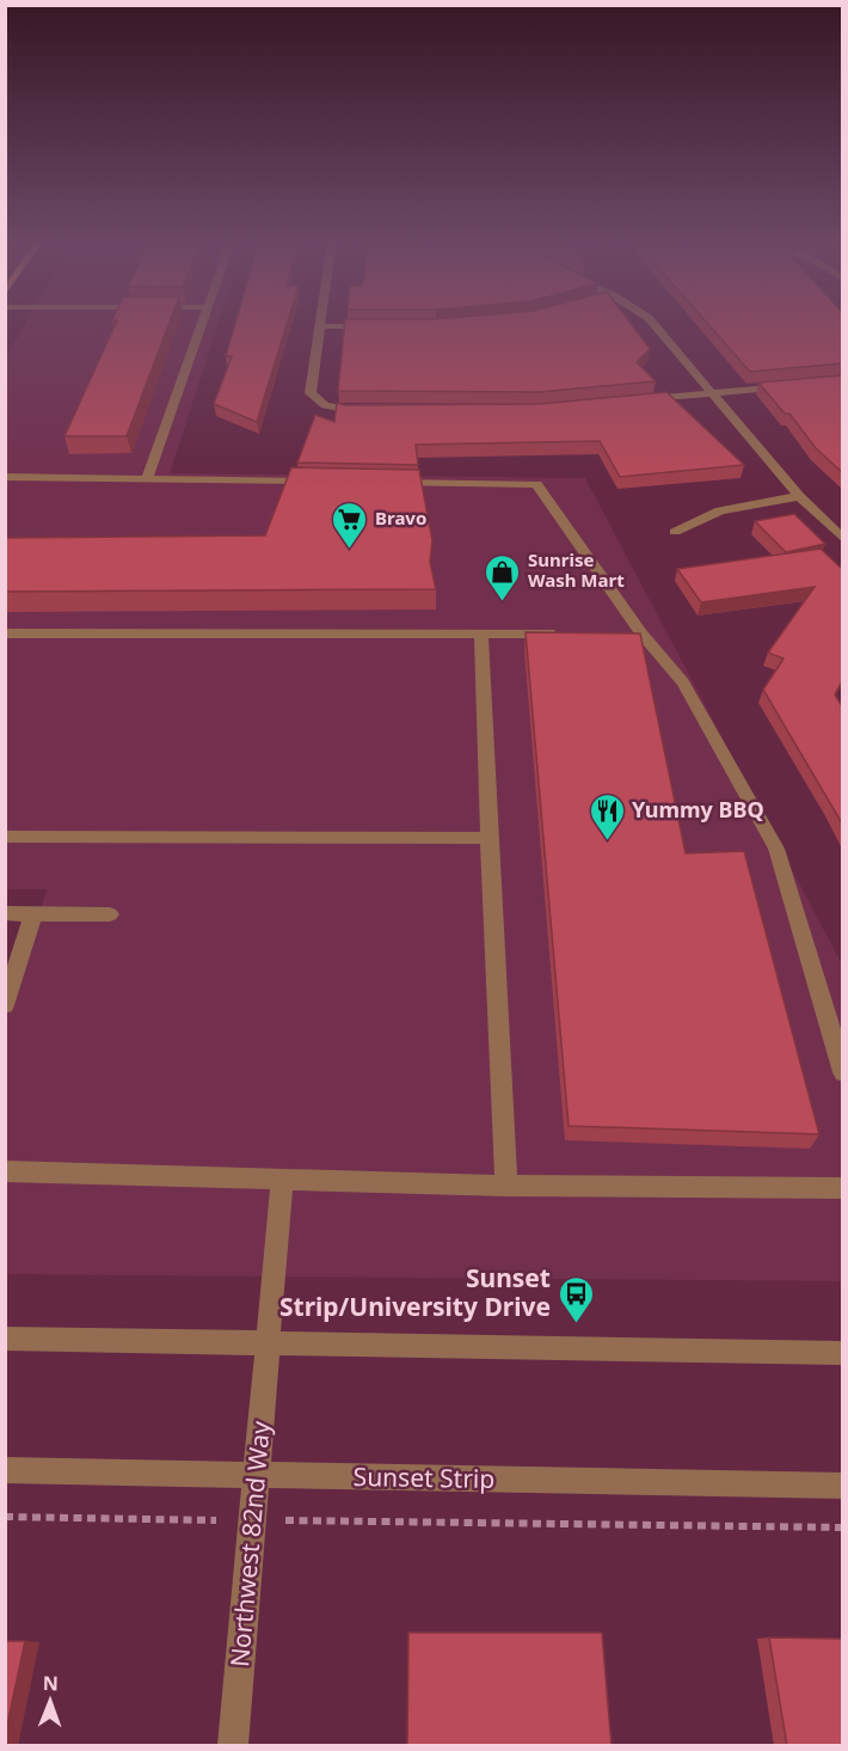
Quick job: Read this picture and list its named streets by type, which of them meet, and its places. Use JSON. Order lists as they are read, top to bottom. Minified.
{"streets":{"street":["Sunset Strip","Northwest 82nd Way"]},"crossings":[["Sunset Strip","Northwest 82nd Way"]],"places":{"supermarket":["Bravo"],"shop":["Sunrise Wash Mart"],"restaurant":["Yummy BBQ"],"bus stop":["Sunset Strip/University Drive"]},"north":"top"}
